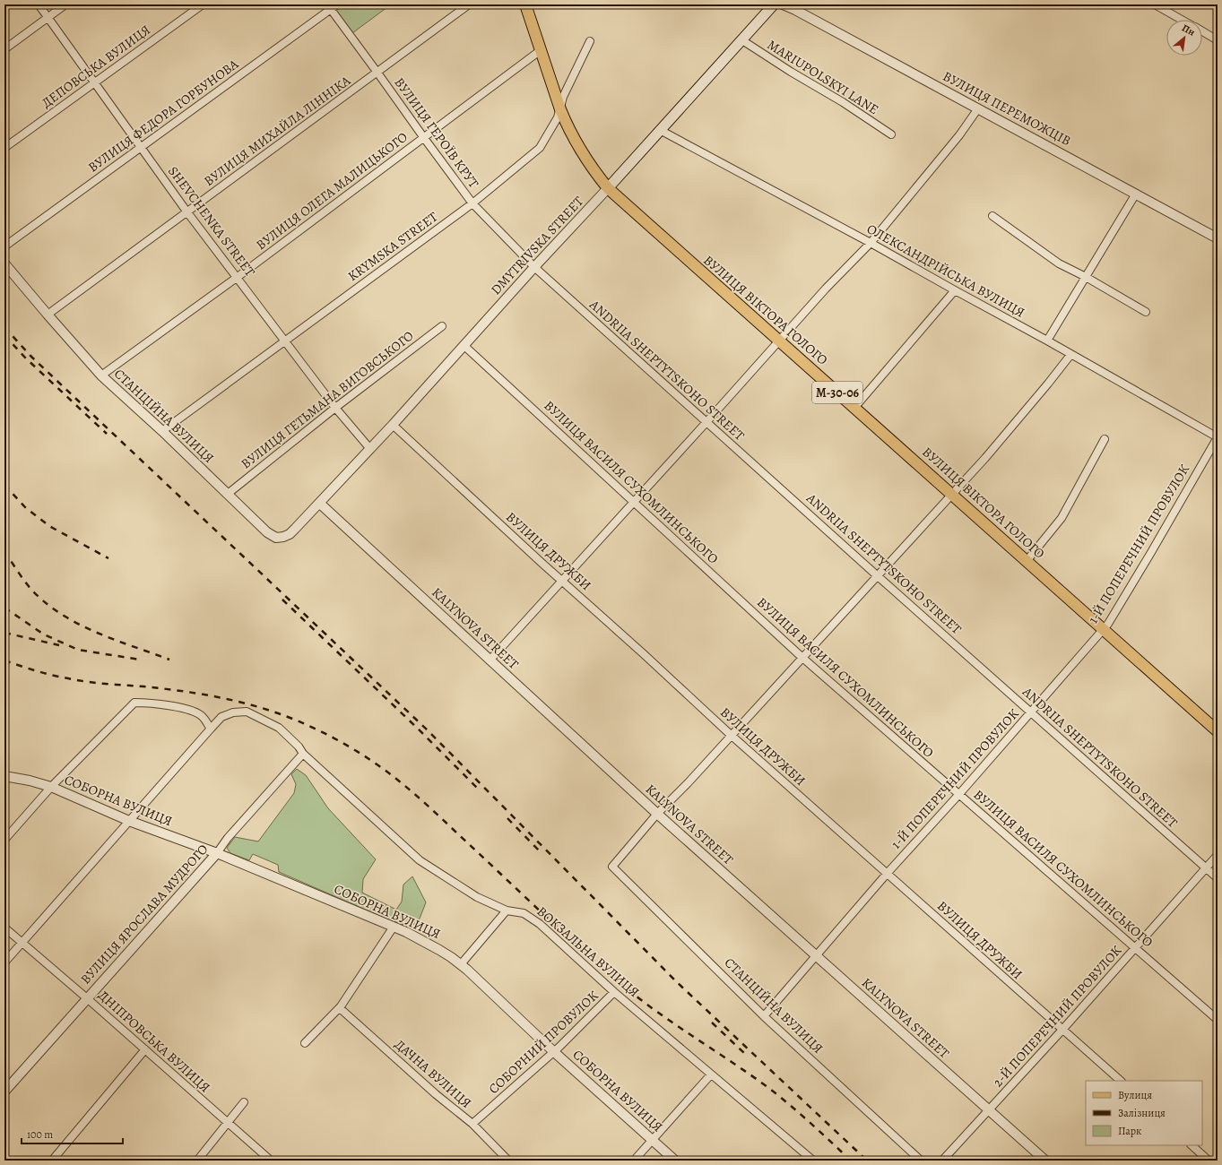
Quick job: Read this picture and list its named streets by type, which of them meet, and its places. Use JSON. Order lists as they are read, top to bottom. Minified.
{"streets":{"main road":["DMYTRIVSKA STREET","ВУЛИЦЯ ВІКТОРА ГОЛОГО","М-30-06"],"street":["ДЕПОВСЬКА ВУЛИЦЯ","MARIUPOLSKYI LANE","ВУЛИЦЯ ПЕРЕМОЖЦІВ","ВУЛИЦЯ ФЕДОРА ГОРБУНОВА","ВУЛИЦЯ МИХАЙЛА ЛІННІКА","ВУЛИЦЯ ГЕРОЇВ КРУТ","ВУЛИЦЯ ОЛЕГА МАЛИЦЬКОГО","SHEVCHENKA STREET","KRYMSKA STREET","ОЛЕКСАНДРІЙСЬКА ВУЛИЦЯ","ANDRIIA SHEPTYTSKOHO STREET","ВУЛИЦЯ ГЕТЬМАНА ВИГОВСЬКОГО","СТАНЦІЙНА ВУЛИЦЯ","ВУЛИЦЯ ВАСИЛЯ СУХОМЛИНСЬКОГО","1-Й ПОПЕРЕЧНИЙ ПРОВУЛОК","ВУЛИЦЯ ДРУЖБИ","KALYNOVA STREET","СОБОРНА ВУЛИЦЯ","ВУЛИЦЯ ЯРОСЛАВА МУДРОГО","ВОКЗАЛЬНА ВУЛИЦЯ","2-Й ПОПЕРЕЧНИЙ ПРОВУЛОК","ДНІПРОВСЬКА ВУЛИЦЯ","СОБОРНИЙ ПРОВУЛОК","ДАЧНА ВУЛИЦЯ"]},"crossings":[["ДЕПОВСЬКА ВУЛИЦЯ","SHEVCHENKA STREET"],["MARIUPOLSKYI LANE","DMYTRIVSKA STREET"],["ВУЛИЦЯ ФЕДОРА ГОРБУНОВА","ВУЛИЦЯ ГЕРОЇВ КРУТ"],["ВУЛИЦЯ ФЕДОРА ГОРБУНОВА","SHEVCHENKA STREET"],["ВУЛИЦЯ МИХАЙЛА ЛІННІКА","ВУЛИЦЯ ГЕРОЇВ КРУТ"],["ВУЛИЦЯ МИХАЙЛА ЛІННІКА","SHEVCHENKA STREET"],["ВУЛИЦЯ МИХАЙЛА ЛІННІКА","СТАНЦІЙНА ВУЛИЦЯ"],["ВУЛИЦЯ ГЕРОЇВ КРУТ","ВУЛИЦЯ ОЛЕГА МАЛИЦЬКОГО"],["ВУЛИЦЯ ГЕРОЇВ КРУТ","DMYTRIVSKA STREET"],["ВУЛИЦЯ ГЕРОЇВ КРУТ","KRYMSKA STREET"],["ВУЛИЦЯ ГЕРОЇВ КРУТ","ANDRIIA SHEPTYTSKOHO STREET"],["ВУЛИЦЯ ОЛЕГА МАЛИЦЬКОГО","SHEVCHENKA STREET"],["ВУЛИЦЯ ОЛЕГА МАЛИЦЬКОГО","ВУЛИЦЯ ВІКТОРА ГОЛОГО"],["ВУЛИЦЯ ОЛЕГА МАЛИЦЬКОГО","СТАНЦІЙНА ВУЛИЦЯ"],["SHEVCHENKA STREET","DMYTRIVSKA STREET"],["SHEVCHENKA STREET","KRYMSKA STREET"],["SHEVCHENKA STREET","ВУЛИЦЯ ГЕТЬМАНА ВИГОВСЬКОГО"],["DMYTRIVSKA STREET","ОЛЕКСАНДРІЙСЬКА ВУЛИЦЯ"],["DMYTRIVSKA STREET","ВУЛИЦЯ ВІКТОРА ГОЛОГО"],["DMYTRIVSKA STREET","ANDRIIA SHEPTYTSKOHO STREET"],["DMYTRIVSKA STREET","СТАНЦІЙНА ВУЛИЦЯ"],["DMYTRIVSKA STREET","ВУЛИЦЯ ВАСИЛЯ СУХОМЛИНСЬКОГО"],["DMYTRIVSKA STREET","ВУЛИЦЯ ДРУЖБИ"],["DMYTRIVSKA STREET","KALYNOVA STREET"],["KRYMSKA STREET","ВУЛИЦЯ ВІКТОРА ГОЛОГО"],["KRYMSKA STREET","СТАНЦІЙНА ВУЛИЦЯ"],["ОЛЕКСАНДРІЙСЬКА ВУЛИЦЯ","1-Й ПОПЕРЕЧНИЙ ПРОВУЛОК"],["ВУЛИЦЯ ВІКТОРА ГОЛОГО","1-Й ПОПЕРЕЧНИЙ ПРОВУЛОК"],["ANDRIIA SHEPTYTSKOHO STREET","1-Й ПОПЕРЕЧНИЙ ПРОВУЛОК"],["ANDRIIA SHEPTYTSKOHO STREET","2-Й ПОПЕРЕЧНИЙ ПРОВУЛОК"],["ВУЛИЦЯ ГЕТЬМАНА ВИГОВСЬКОГО","СТАНЦІЙНА ВУЛИЦЯ"],["СТАНЦІЙНА ВУЛИЦЯ","1-Й ПОПЕРЕЧНИЙ ПРОВУЛОК"],["СТАНЦІЙНА ВУЛИЦЯ","KALYNOVA STREET"],["ВУЛИЦЯ ВАСИЛЯ СУХОМЛИНСЬКОГО","1-Й ПОПЕРЕЧНИЙ ПРОВУЛОК"],["ВУЛИЦЯ ВАСИЛЯ СУХОМЛИНСЬКОГО","2-Й ПОПЕРЕЧНИЙ ПРОВУЛОК"],["1-Й ПОПЕРЕЧНИЙ ПРОВУЛОК","ВУЛИЦЯ ДРУЖБИ"],["1-Й ПОПЕРЕЧНИЙ ПРОВУЛОК","KALYNOVA STREET"],["ВУЛИЦЯ ДРУЖБИ","2-Й ПОПЕРЕЧНИЙ ПРОВУЛОК"],["KALYNOVA STREET","2-Й ПОПЕРЕЧНИЙ ПРОВУЛОК"],["СОБОРНА ВУЛИЦЯ","ВУЛИЦЯ ЯРОСЛАВА МУДРОГО"],["СОБОРНА ВУЛИЦЯ","ВОКЗАЛЬНА ВУЛИЦЯ"],["СОБОРНА ВУЛИЦЯ","СОБОРНИЙ ПРОВУЛОК"],["ВУЛИЦЯ ЯРОСЛАВА МУДРОГО","ВОКЗАЛЬНА ВУЛИЦЯ"],["ВУЛИЦЯ ЯРОСЛАВА МУДРОГО","ДНІПРОВСЬКА ВУЛИЦЯ"],["ВОКЗАЛЬНА ВУЛИЦЯ","ДНІПРОВСЬКА ВУЛИЦЯ"],["ВОКЗАЛЬНА ВУЛИЦЯ","СОБОРНИЙ ПРОВУЛОК"],["СОБОРНИЙ ПРОВУЛОК","ДАЧНА ВУЛИЦЯ"]],"legend":["Вулиця","Залізниця","Парк"],"scale_bar":"100 m","north":"top right"}
